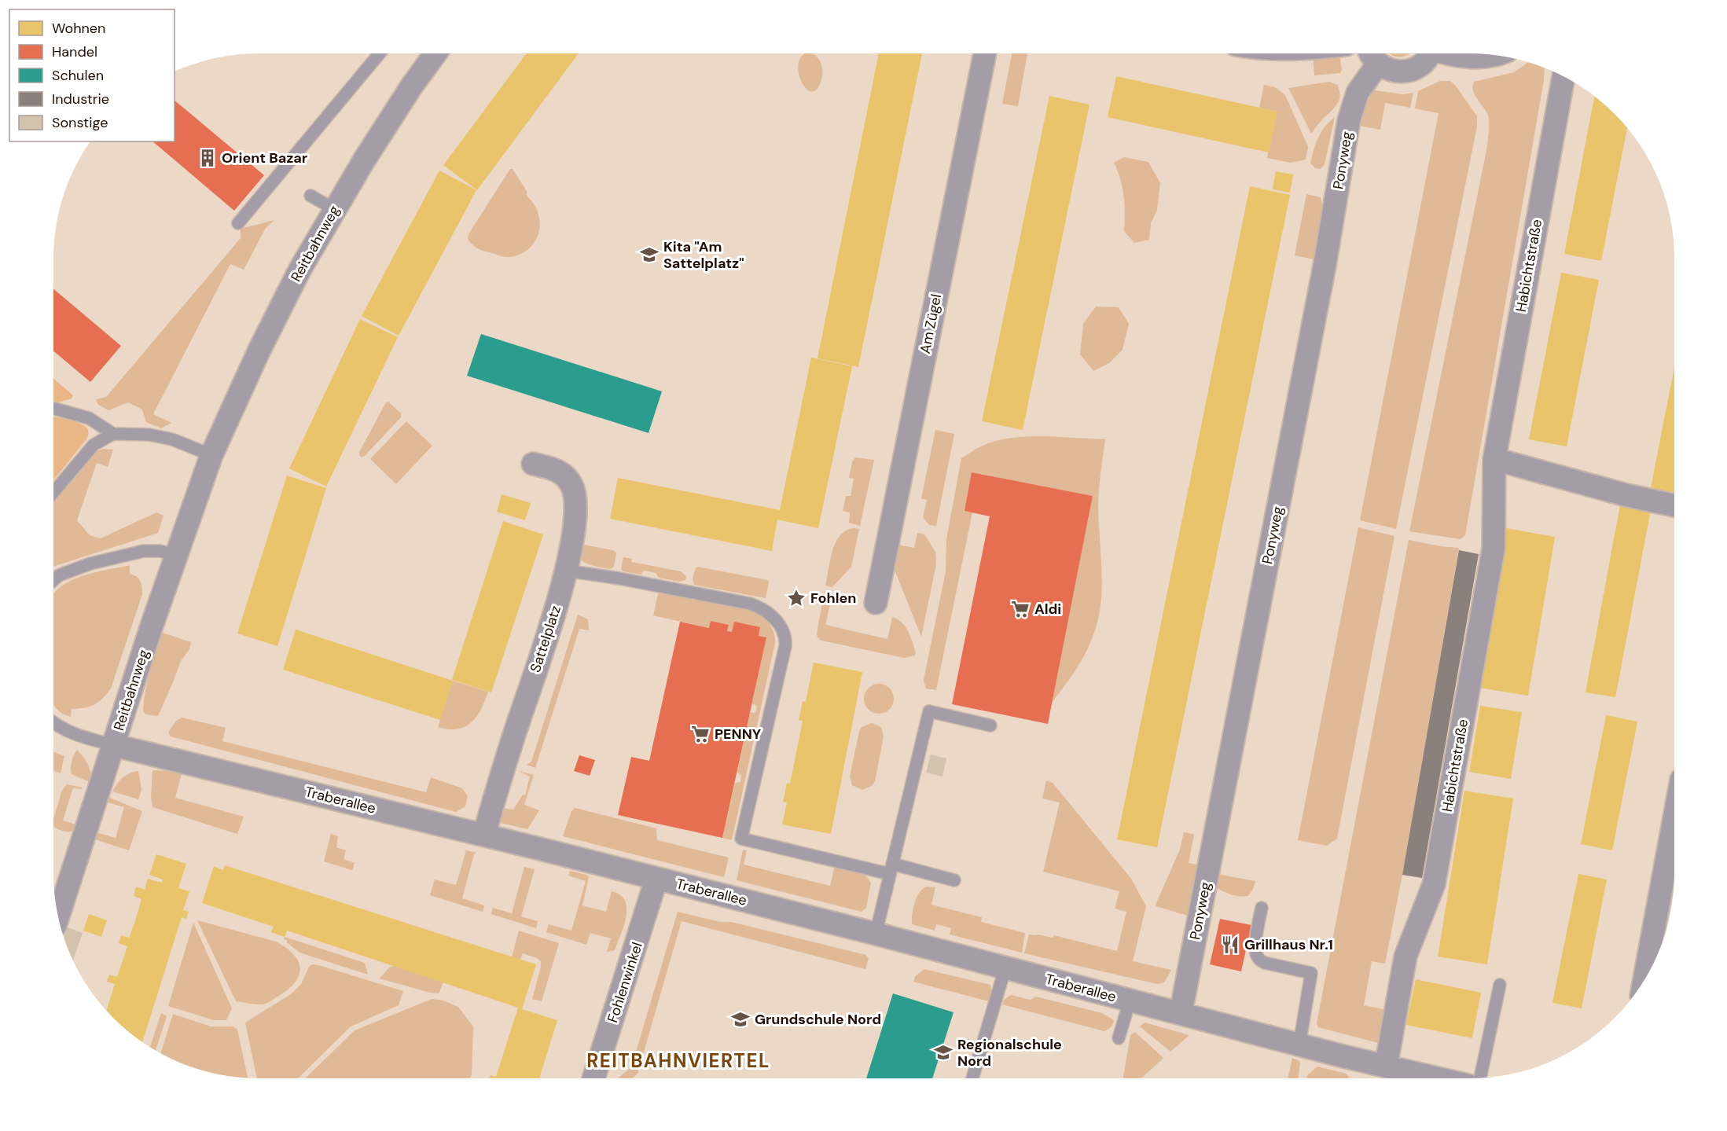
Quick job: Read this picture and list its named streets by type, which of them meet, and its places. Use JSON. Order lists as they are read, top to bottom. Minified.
{"streets":{"street":["Ponyweg","Reitbahnweg","Habichtstraße","Am Zügel","Sattelplatz","Traberallee","Fohlenwinkel"]},"crossings":[["Ponyweg","Traberallee"],["Reitbahnweg","Traberallee"],["Habichtstraße","Traberallee"],["Sattelplatz","Traberallee"],["Traberallee","Fohlenwinkel"]],"districts":["REITBAHNVIERTEL"],"places":{"building":["Orient Bazar"],"school or university":["Kita \"Am Sattelplatz\"","Grundschule Nord","Regionalschule Nord"],"place":["Fohlen"],"supermarket":["Aldi","PENNY"],"restaurant":["Grillhaus Nr.1"]},"legend":["Wohnen","Handel","Schulen","Industrie","Sonstige"]}
